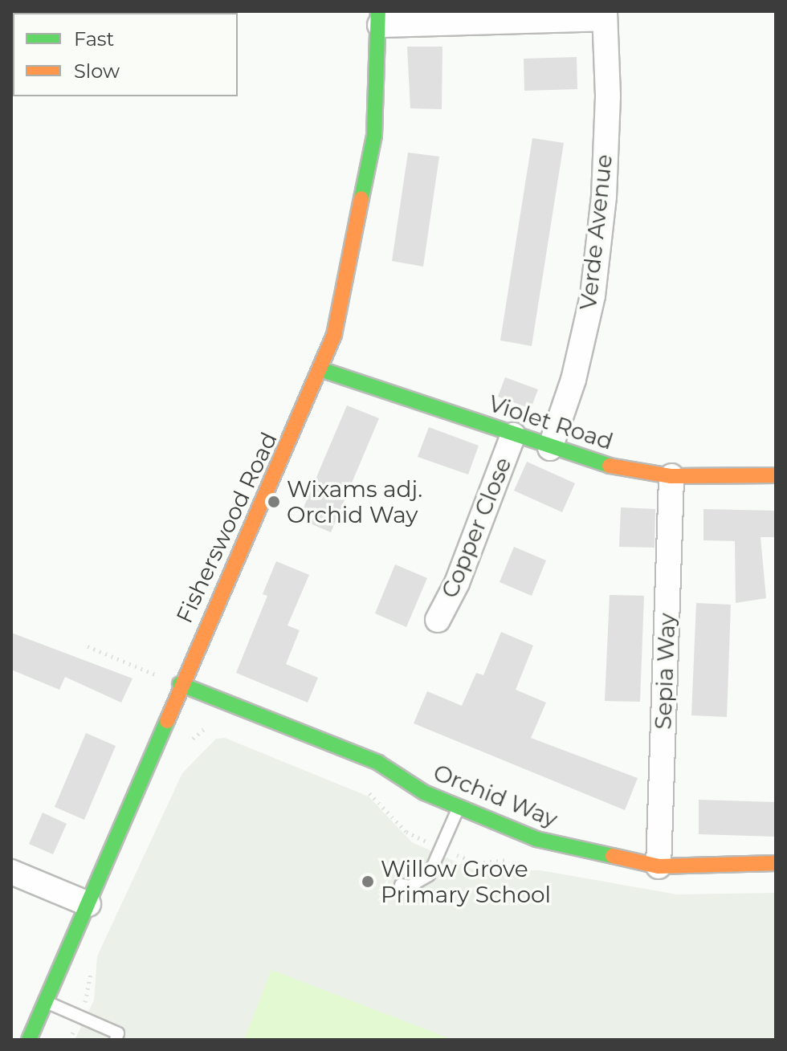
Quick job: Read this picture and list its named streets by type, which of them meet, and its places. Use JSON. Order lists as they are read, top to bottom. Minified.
{"streets":{"street":["Verde Avenue","Violet Road","Fisherswood Road","Copper Close","Sepia Way","Orchid Way"]},"crossings":[["Verde Avenue","Violet Road"],["Violet Road","Fisherswood Road"],["Violet Road","Copper Close"],["Violet Road","Sepia Way"],["Fisherswood Road","Orchid Way"],["Sepia Way","Orchid Way"]],"places":["Wixams adj. Orchid Way","Willow Grove Primary School"],"legend":["Fast","Slow"]}
